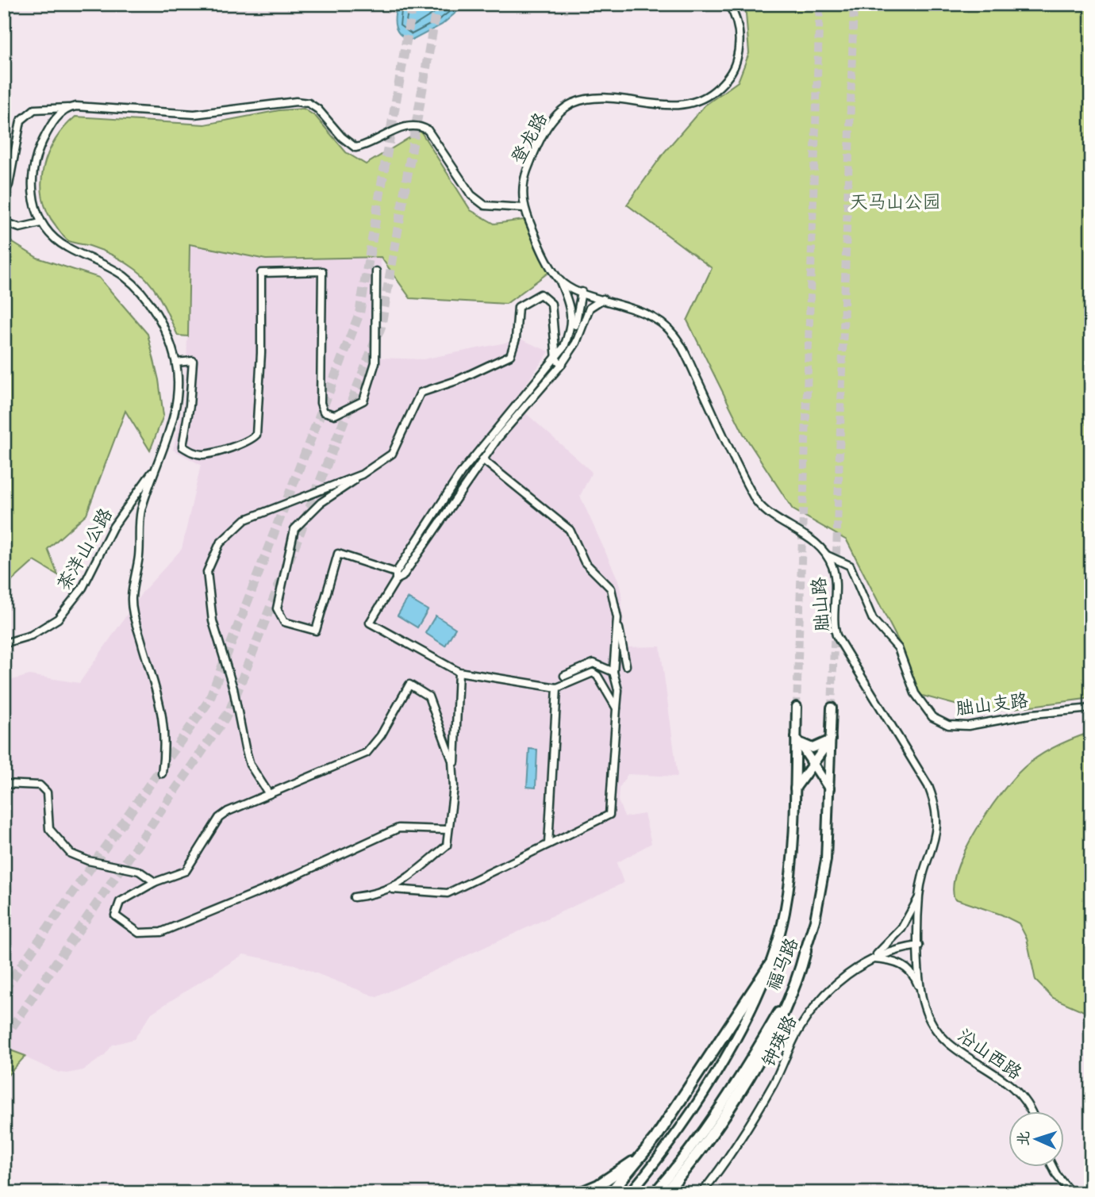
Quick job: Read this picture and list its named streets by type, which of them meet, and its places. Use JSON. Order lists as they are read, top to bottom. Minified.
{"streets":{"main road":["福马路"],"street":["登龙路","茶洋山公路","胐山路","胐山支路","钟瑛路","沿山西路"]},"crossings":[["胐山路","胐山支路"],["胐山路","钟瑛路"],["胐山路","沿山西路"],["钟瑛路","沿山西路"]],"parks":["天马山公园"],"north":"left"}
